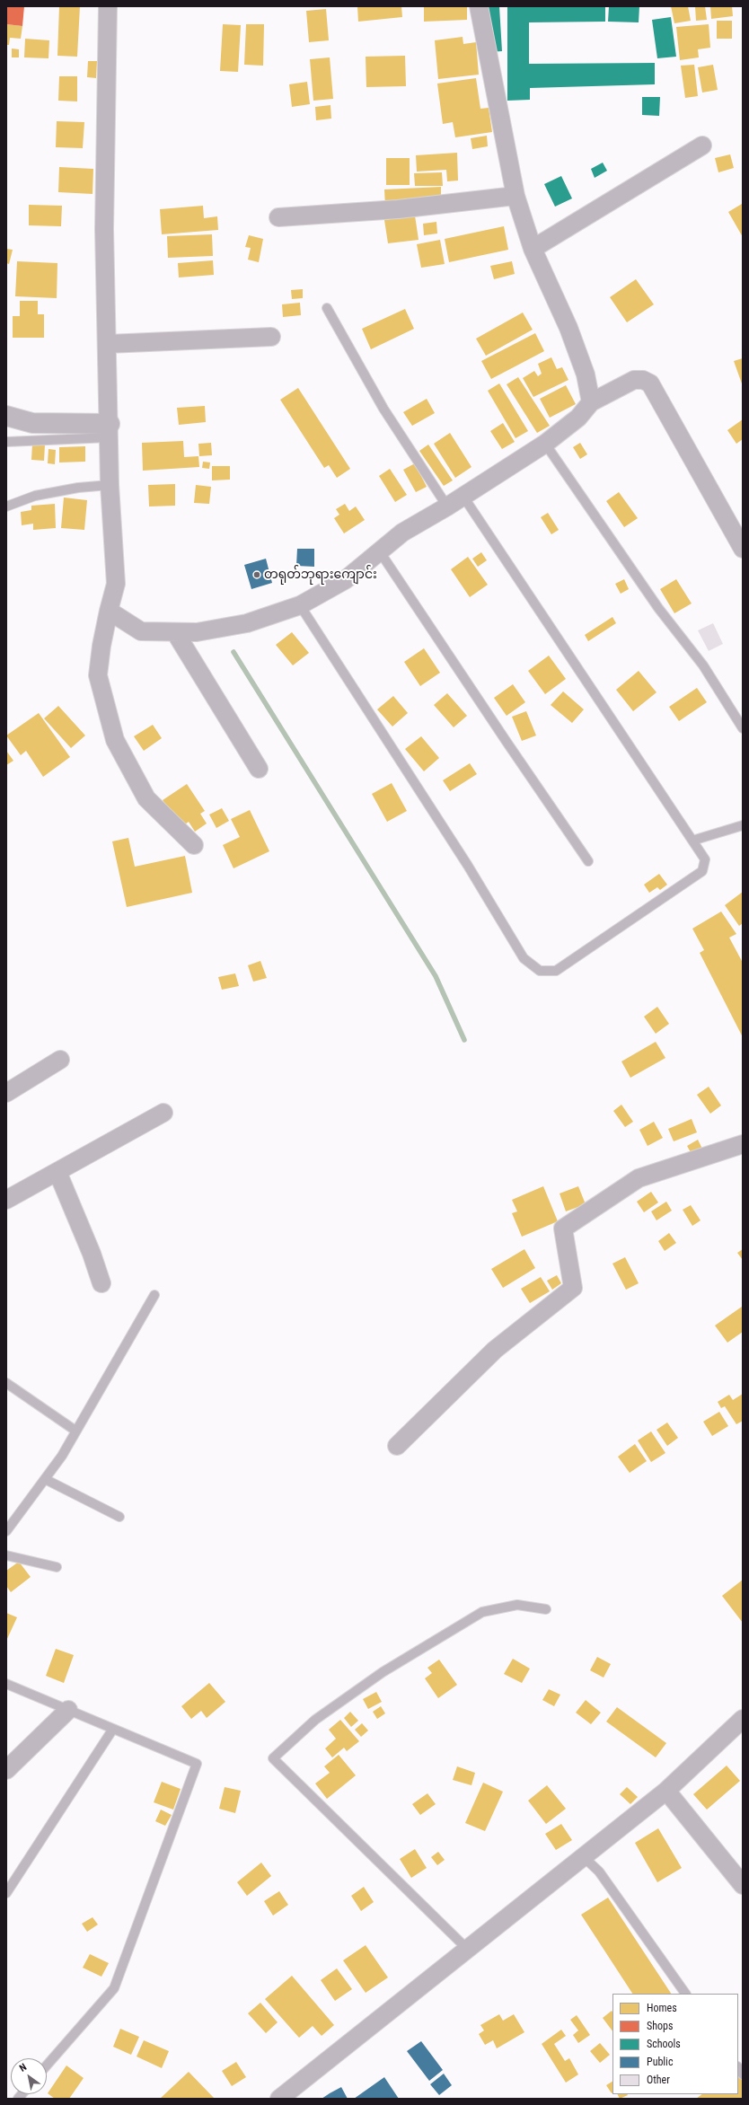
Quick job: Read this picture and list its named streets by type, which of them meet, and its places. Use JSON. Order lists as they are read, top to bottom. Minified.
{"places":["တရုတ်ဘုရားကျောင်း"],"legend":["Homes","Shops","Schools","Public","Other"],"north":"top left"}
